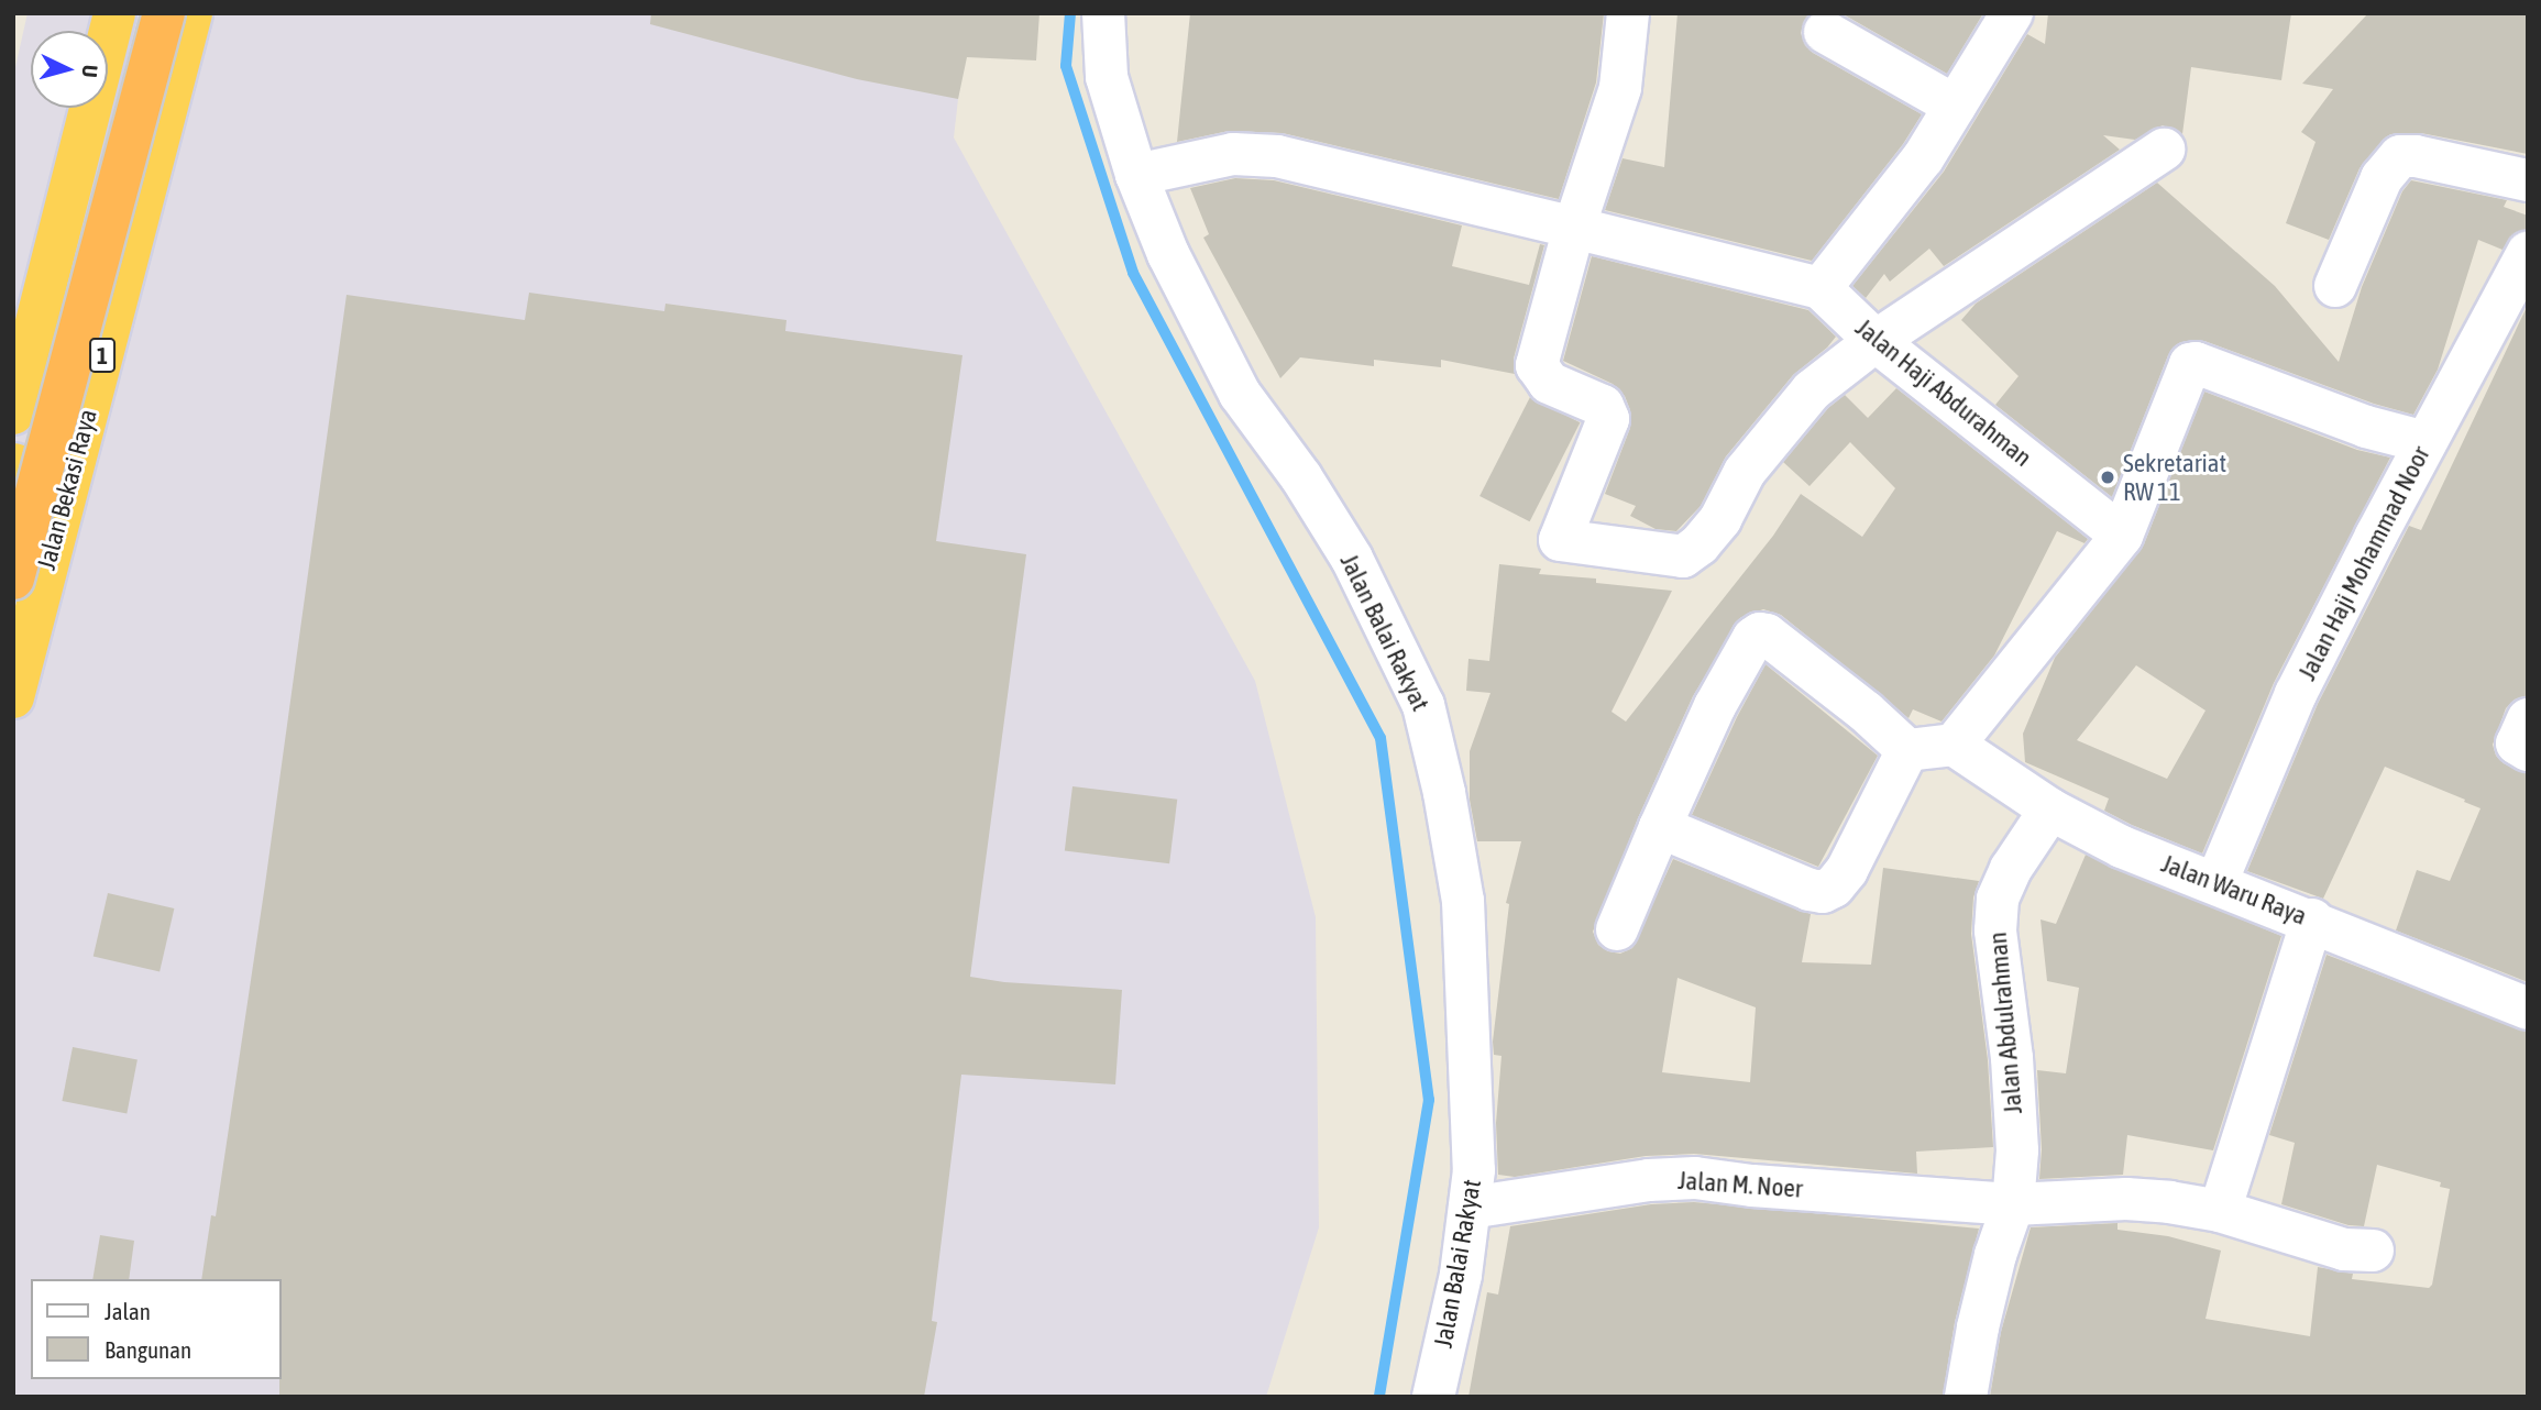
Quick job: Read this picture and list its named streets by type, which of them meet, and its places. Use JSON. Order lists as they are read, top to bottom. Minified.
{"streets":{"highway":["1","Jalan Bekasi Raya"],"street":["Jalan Haji Abdurahman","Jalan Haji Mohammad Noor","Jalan Balai Rakyat","Jalan Waru Raya","Jalan Abdulrahman","Jalan M. Noer"]},"crossings":[["Jalan Haji Mohammad Noor","Jalan Waru Raya"],["Jalan Balai Rakyat","Jalan M. Noer"],["Jalan Waru Raya","Jalan Abdulrahman"],["Jalan Abdulrahman","Jalan M. Noer"]],"places":["Sekretariat RW 11"],"legend":["Jalan","Bangunan"],"north":"right"}
